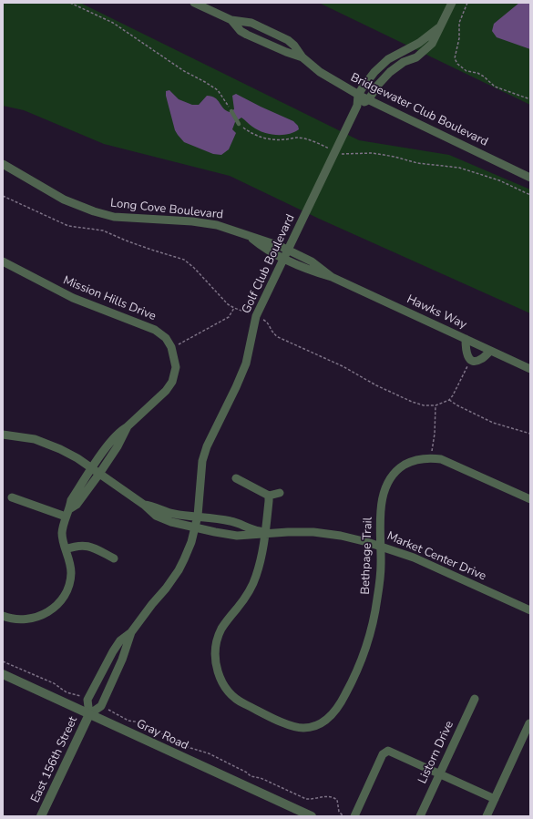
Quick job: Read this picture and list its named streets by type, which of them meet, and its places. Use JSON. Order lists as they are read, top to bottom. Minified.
{"streets":{"street":["Bridgewater Club Boulevard","Long Cove Boulevard","Golf Club Boulevard","Mission Hills Drive","Hawks Way","Bethpage Trail","Market Center Drive","Gray Road","Listorn Drive","East 156th Street"]},"crossings":[["Bridgewater Club Boulevard","Golf Club Boulevard"],["Long Cove Boulevard","Golf Club Boulevard"],["Long Cove Boulevard","Hawks Way"],["Golf Club Boulevard","Hawks Way"],["Golf Club Boulevard","Market Center Drive"],["Mission Hills Drive","Market Center Drive"],["Bethpage Trail","Market Center Drive"],["Gray Road","East 156th Street"]]}
